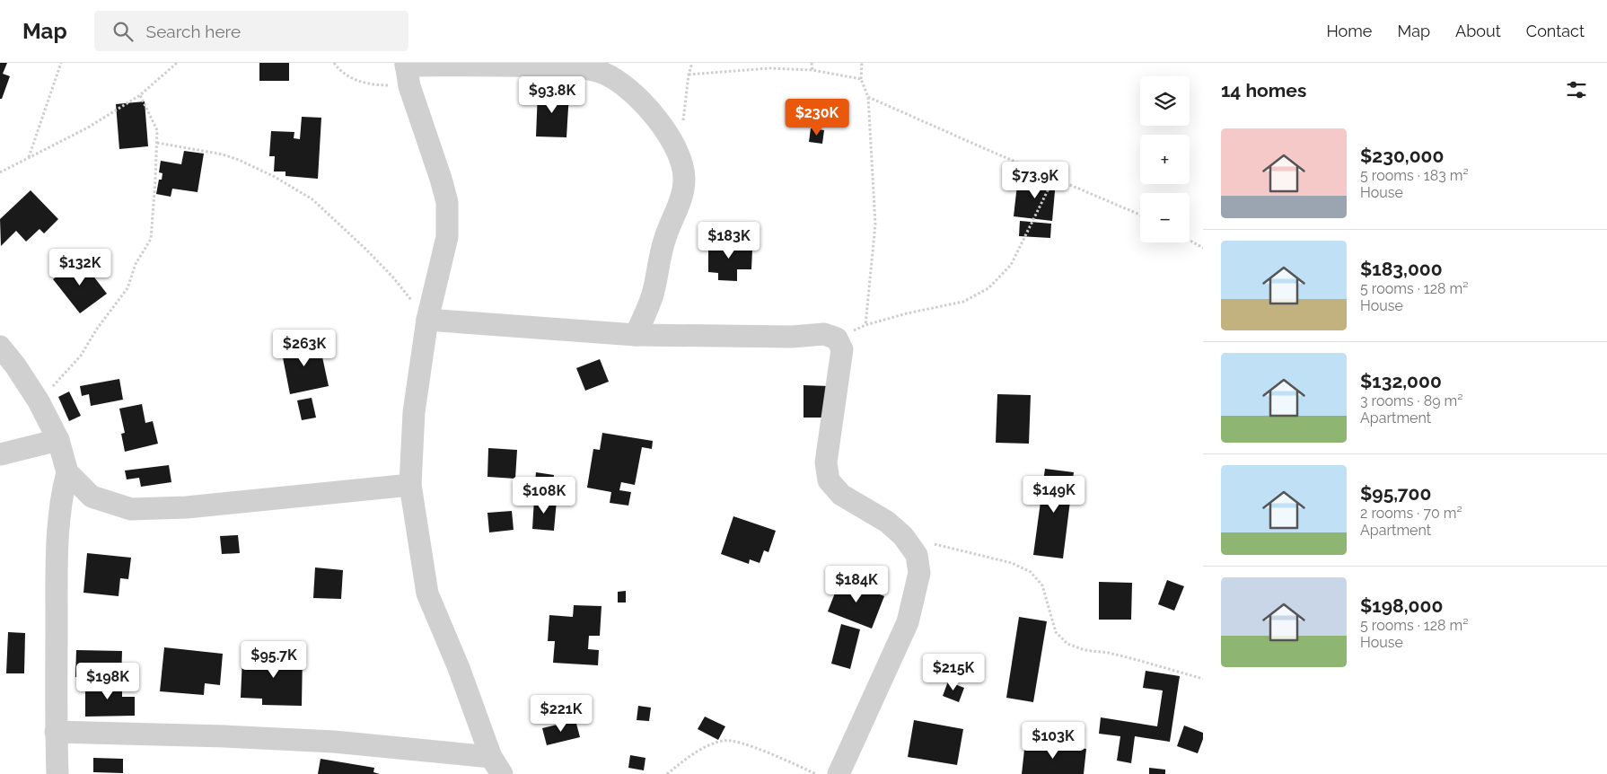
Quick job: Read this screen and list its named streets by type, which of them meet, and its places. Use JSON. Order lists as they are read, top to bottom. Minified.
{"page":{"header":"Map","search":"Search here","nav":["Home","Map","About","Contact"],"heading":"14 homes","map_buttons":["+","−"],"price":["$93.8K","$230K","$73.9K","$183K","$132K","$263K","$149K","$108K","$184K","$95.7K","$215K","$198K","$221K","$103K"],"list":[{"name":"$230,000","note":"5 rooms · 183 m² · House"},{"name":"$183,000","note":"5 rooms · 128 m² · House"},{"name":"$132,000","note":"3 rooms · 89 m² · Apartment"},{"name":"$95,700","note":"2 rooms · 70 m² · Apartment"},{"name":"$198,000","note":"5 rooms · 128 m² · House"}]}}
